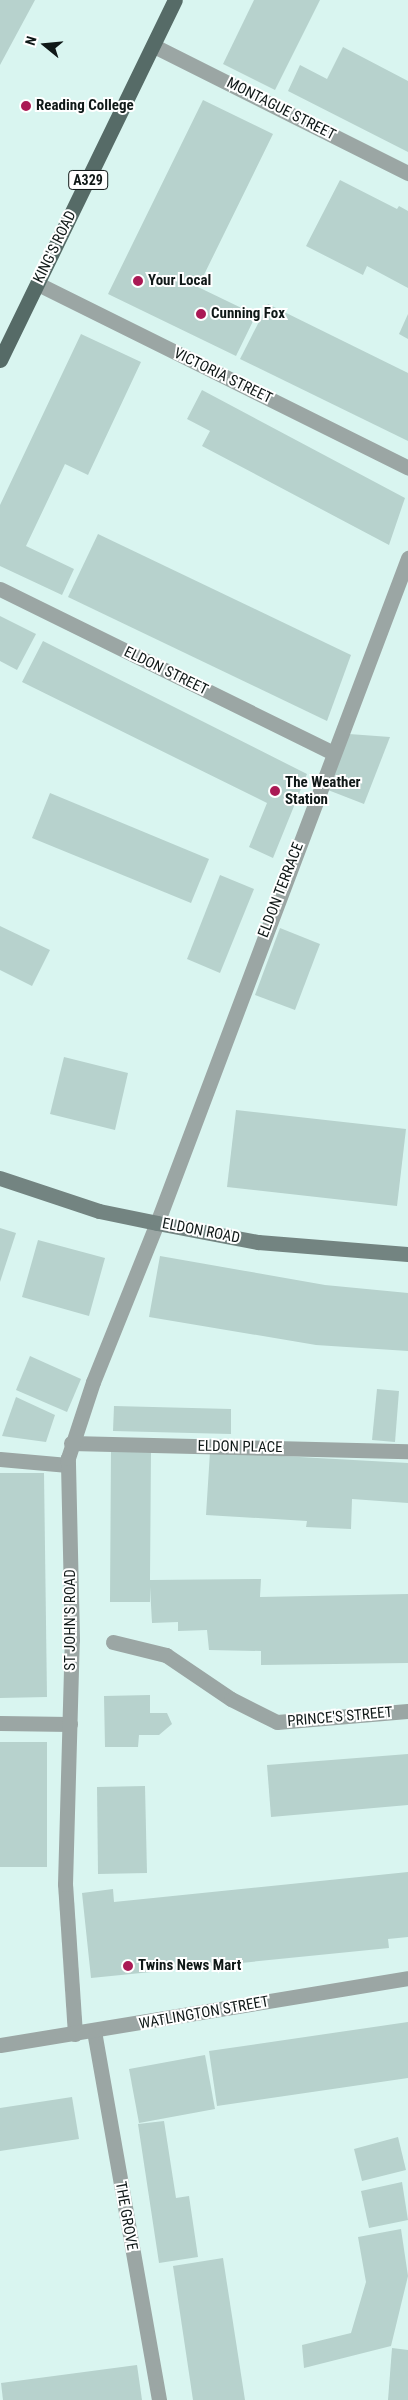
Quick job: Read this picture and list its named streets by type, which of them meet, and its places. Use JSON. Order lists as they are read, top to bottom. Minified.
{"streets":{"main road":["A329","KING'S ROAD"],"street":["MONTAGUE STREET","VICTORIA STREET","ELDON STREET","ELDON TERRACE","ELDON ROAD","ELDON PLACE","ST JOHN'S ROAD","PRINCE'S STREET","WATLINGTON STREET","THE GROVE"]},"crossings":[["MONTAGUE STREET","KING'S ROAD"],["KING'S ROAD","VICTORIA STREET"],["ELDON STREET","ELDON TERRACE"],["ELDON TERRACE","ELDON ROAD"],["ELDON TERRACE","ST JOHN'S ROAD"],["ELDON ROAD","ST JOHN'S ROAD"],["ELDON PLACE","ST JOHN'S ROAD"],["ST JOHN'S ROAD","WATLINGTON STREET"],["WATLINGTON STREET","THE GROVE"]],"places":["Reading College","Your Local","Cunning Fox","The Weather Station","Twins News Mart"],"north":"left"}
